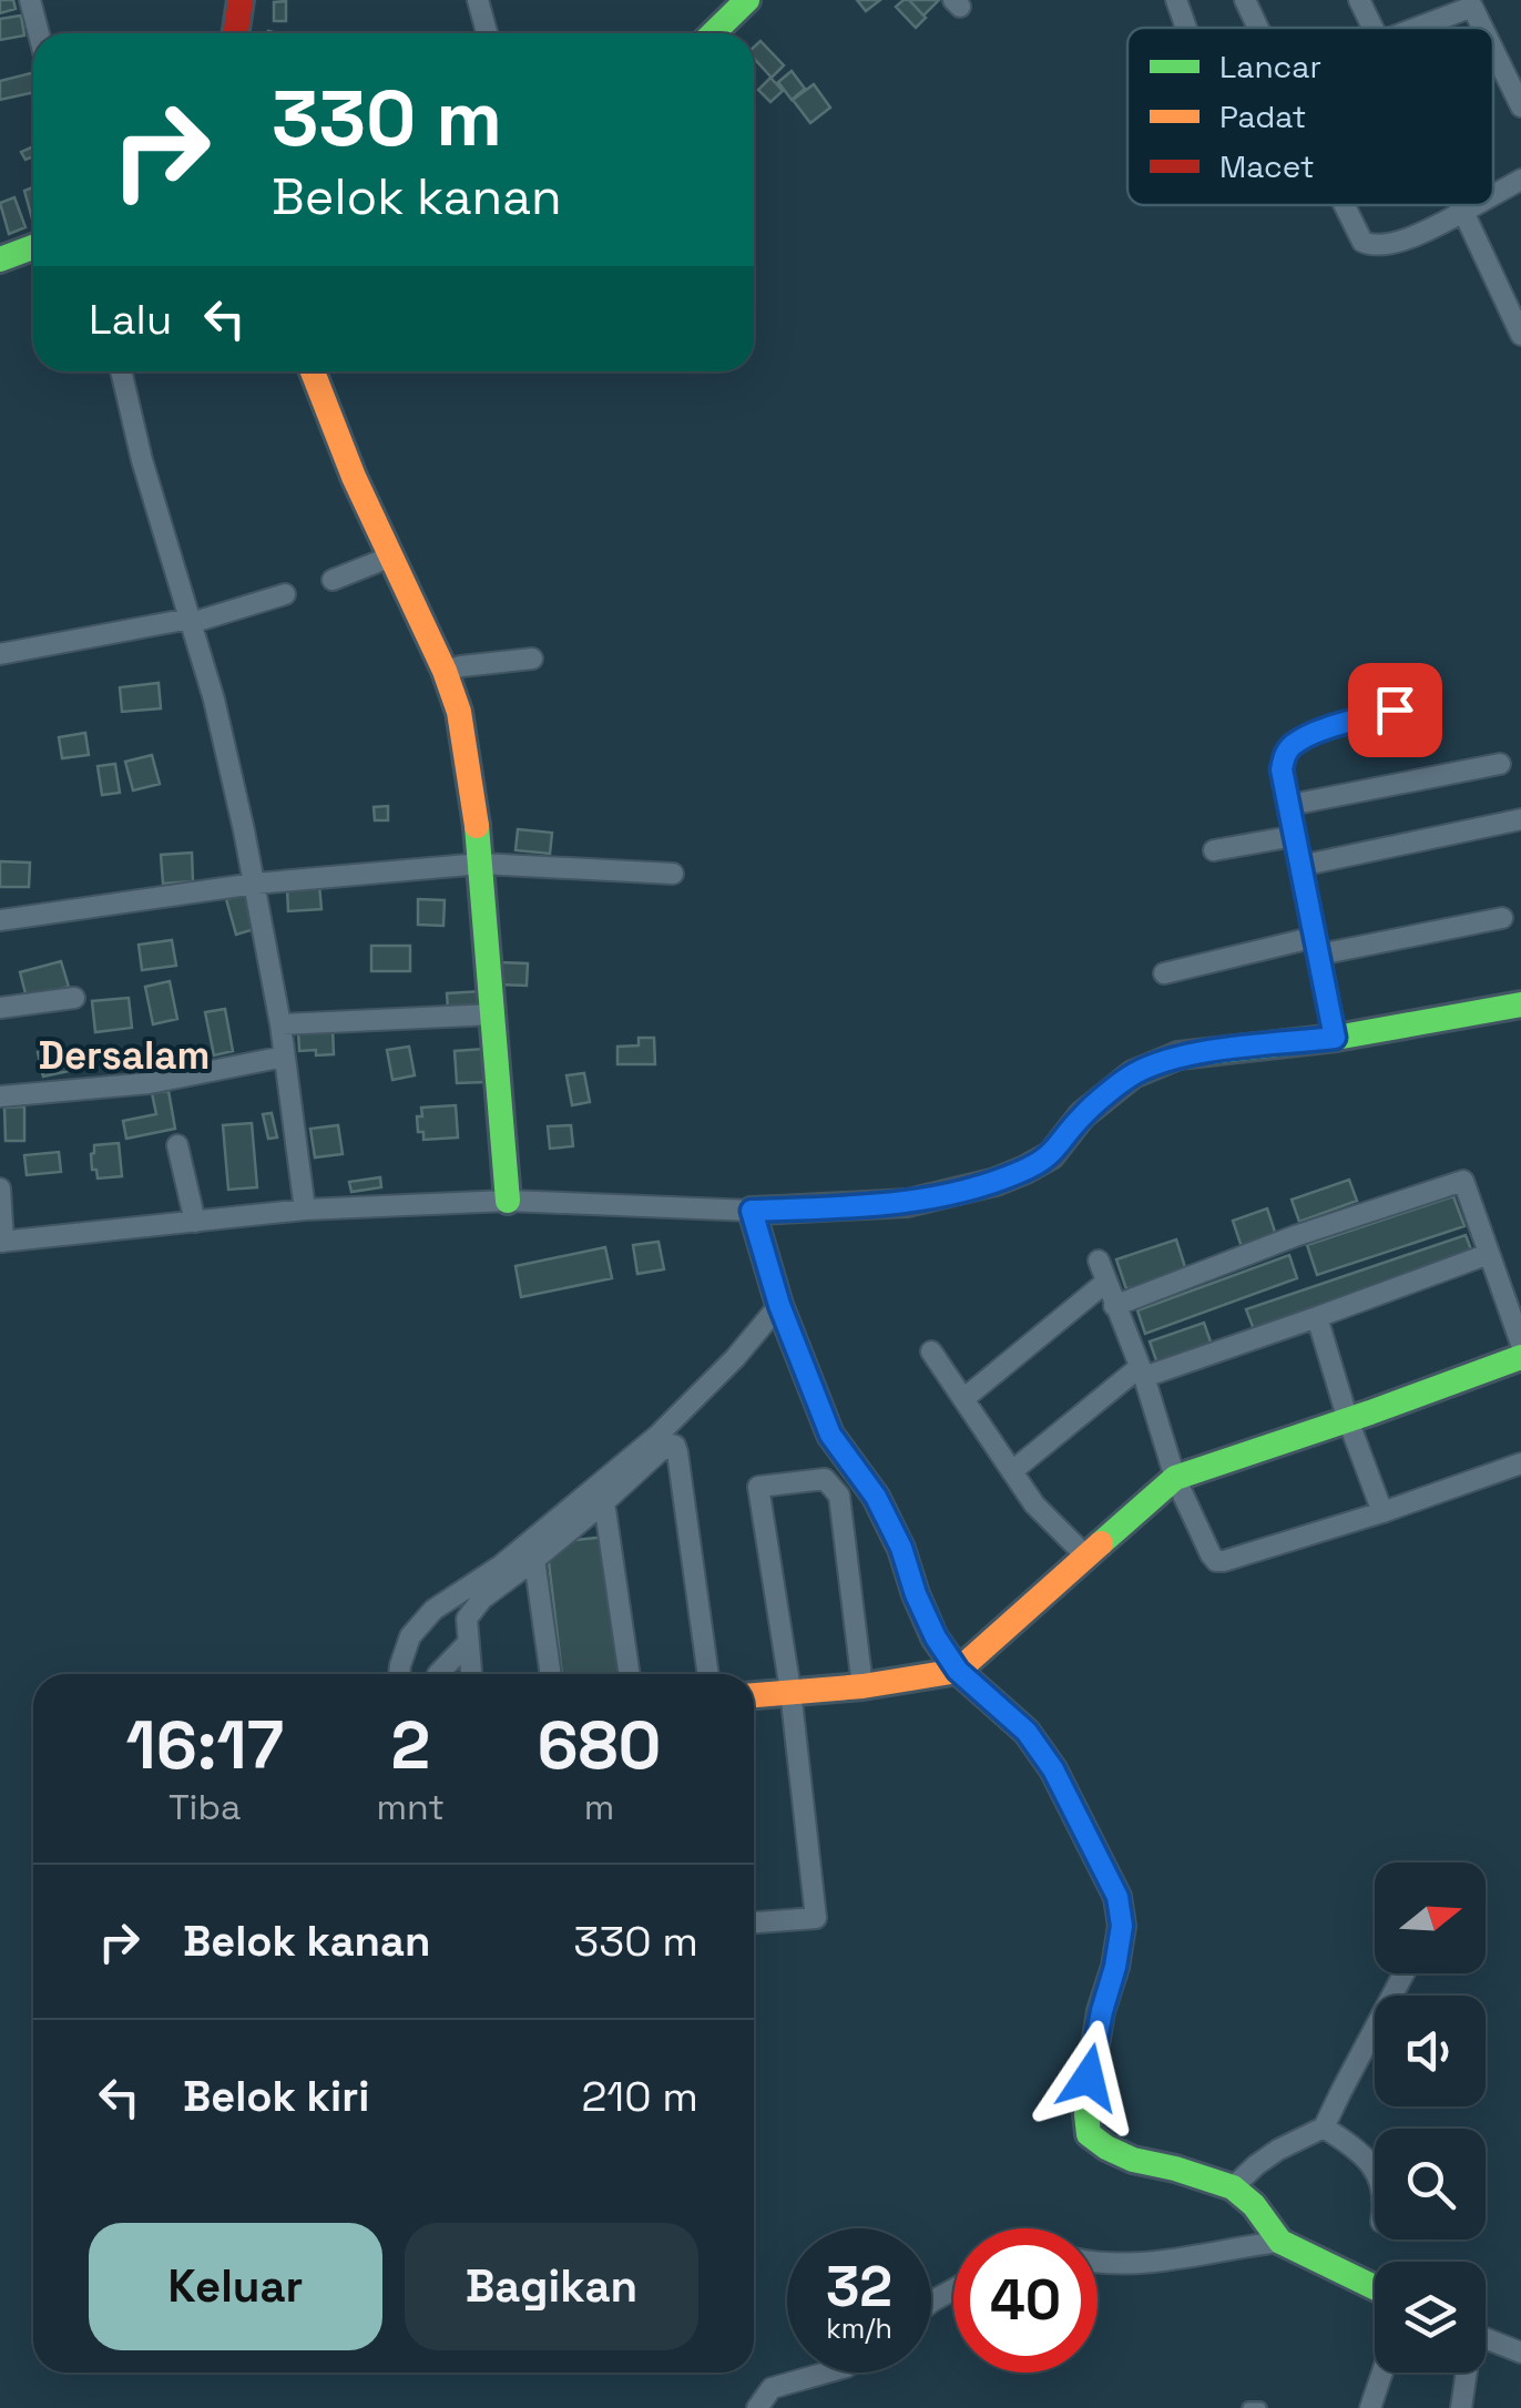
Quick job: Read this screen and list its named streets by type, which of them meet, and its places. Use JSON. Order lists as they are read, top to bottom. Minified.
{"districts":["Dersalam"],"legend":["Lancar","Padat","Macet"],"north":"right","page":{"turn":["330 m","Belok kanan"],"then":"Lalu","eta":["16:17","Tiba","2","mnt","680","m"],"list":[{"name":"Belok kanan","value":"330 m"},{"name":"Belok kiri","value":"210 m"}],"buttons":["Keluar","Bagikan"],"speed":"32 km/h","limit":"40"}}
